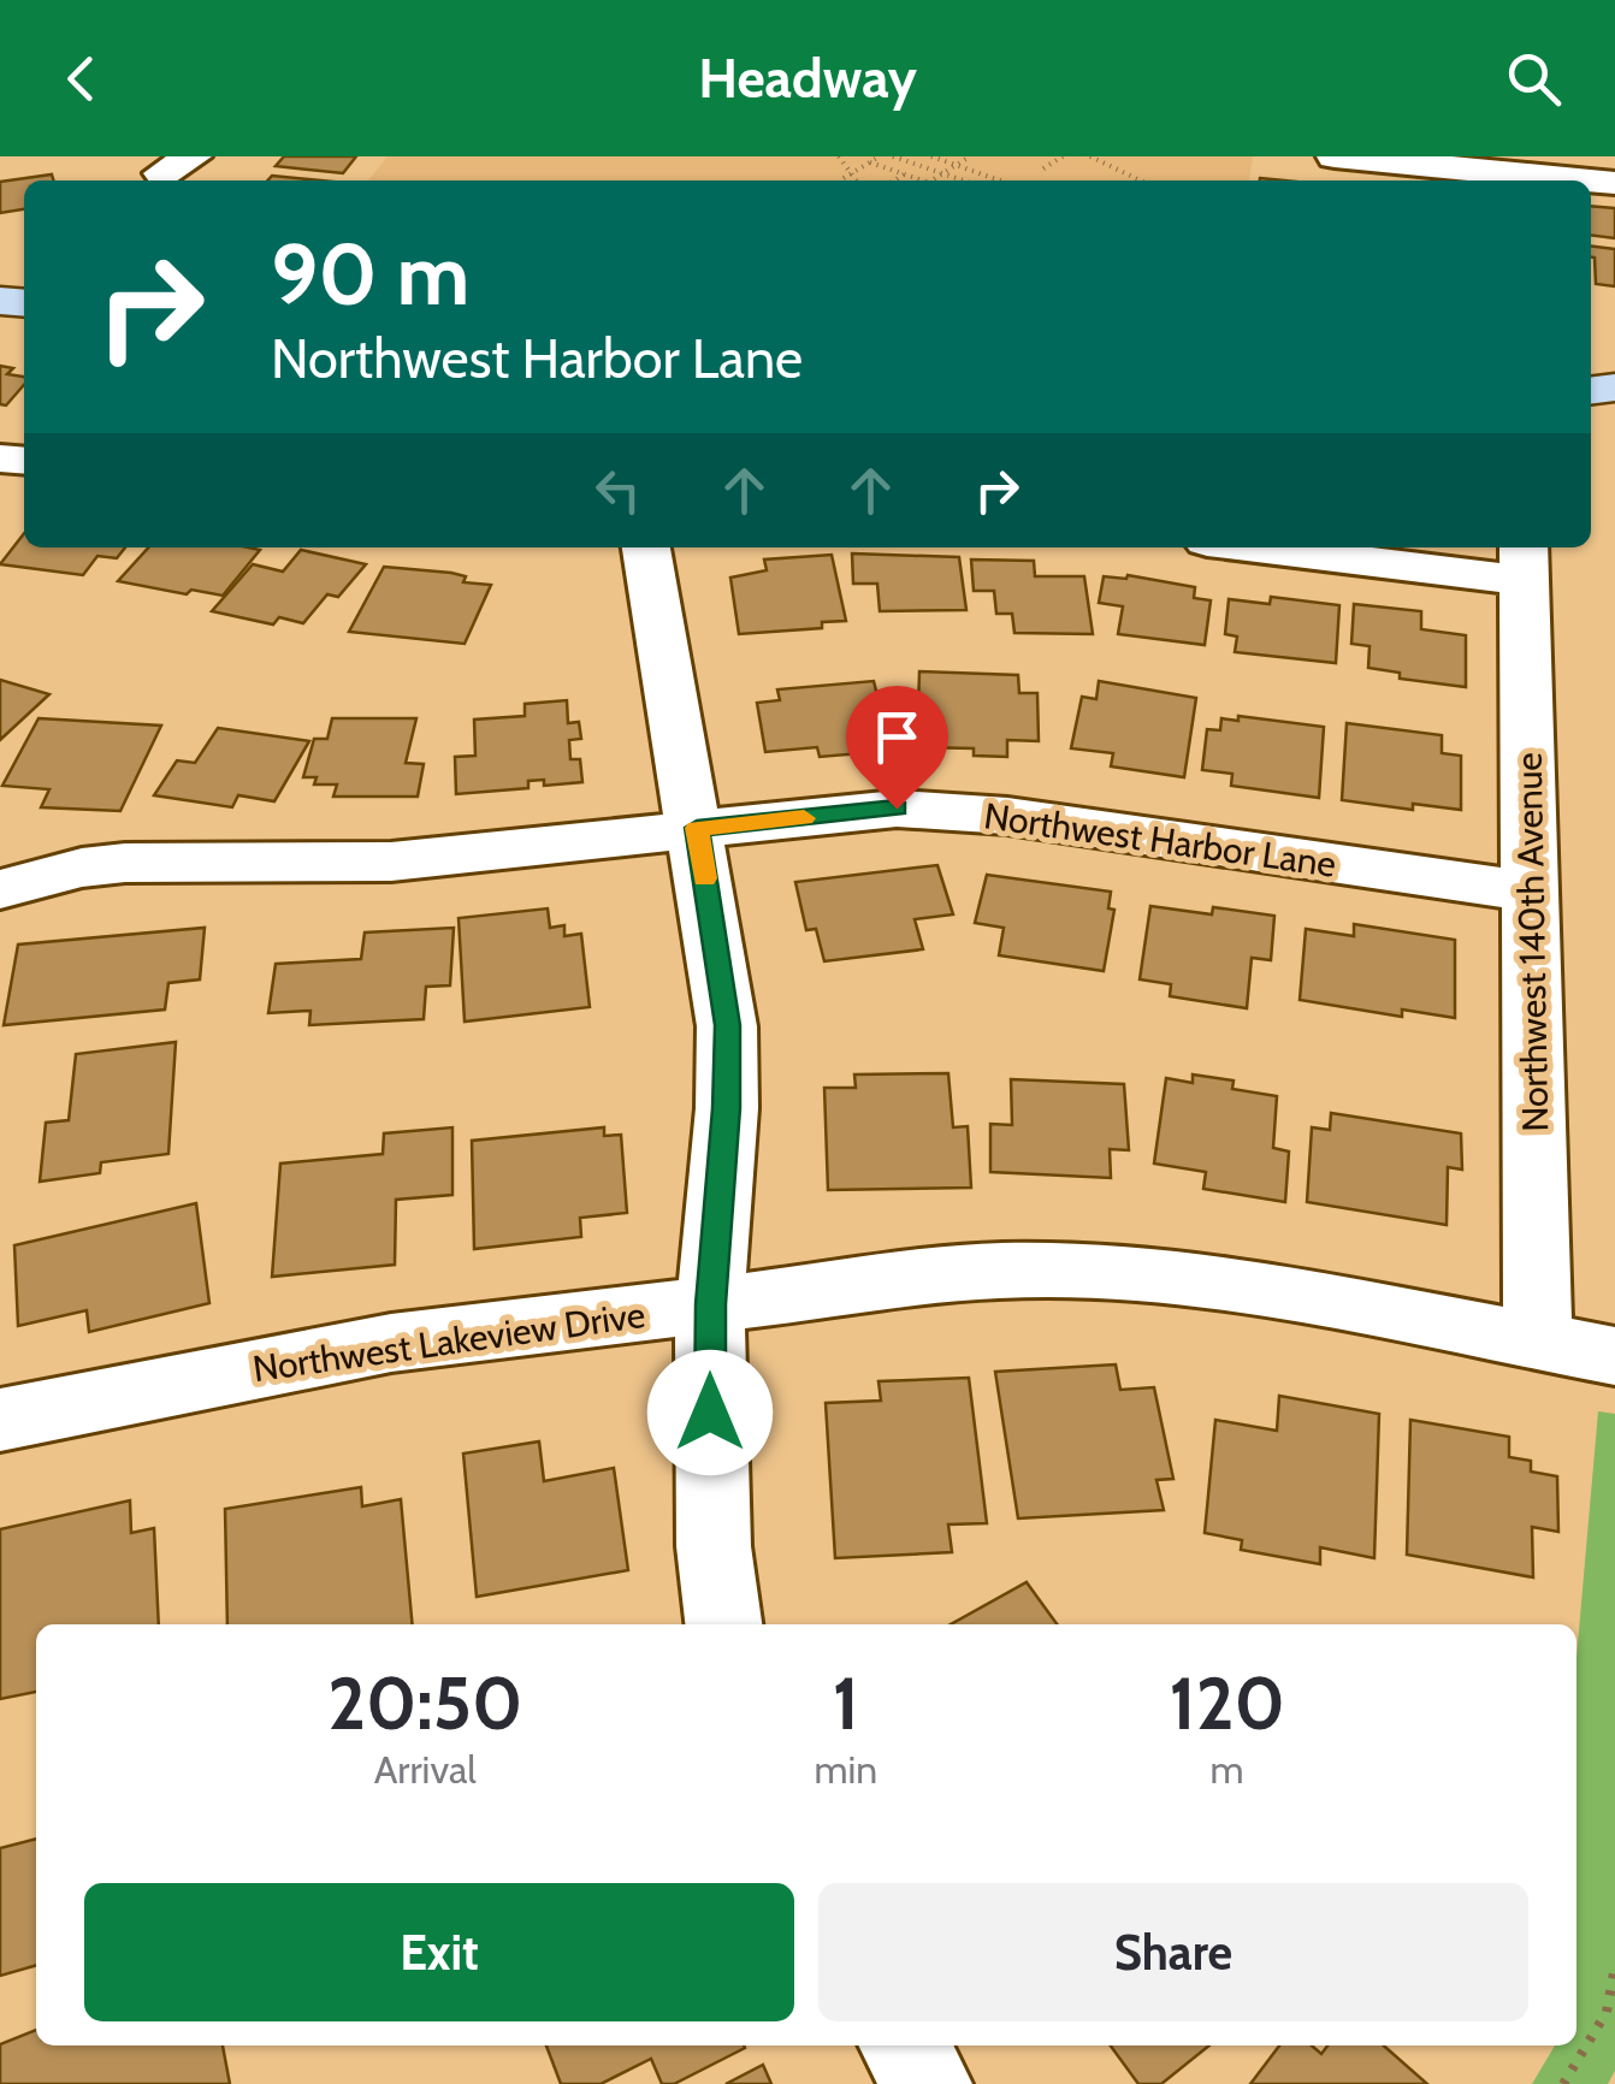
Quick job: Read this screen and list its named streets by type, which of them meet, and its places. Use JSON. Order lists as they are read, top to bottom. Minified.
{"streets":{"street":["Northwest Harbor Lane","Northwest 140th Avenue","Northwest Lakeview Drive"]},"crossings":[["Northwest Harbor Lane","Northwest 140th Avenue"],["Northwest 140th Avenue","Northwest Lakeview Drive"]],"page":{"header":"Headway","turn":["90 m","Northwest Harbor Lane"],"eta":["20:50","Arrival","1","min","120","m"],"buttons":["Exit","Share"]}}
